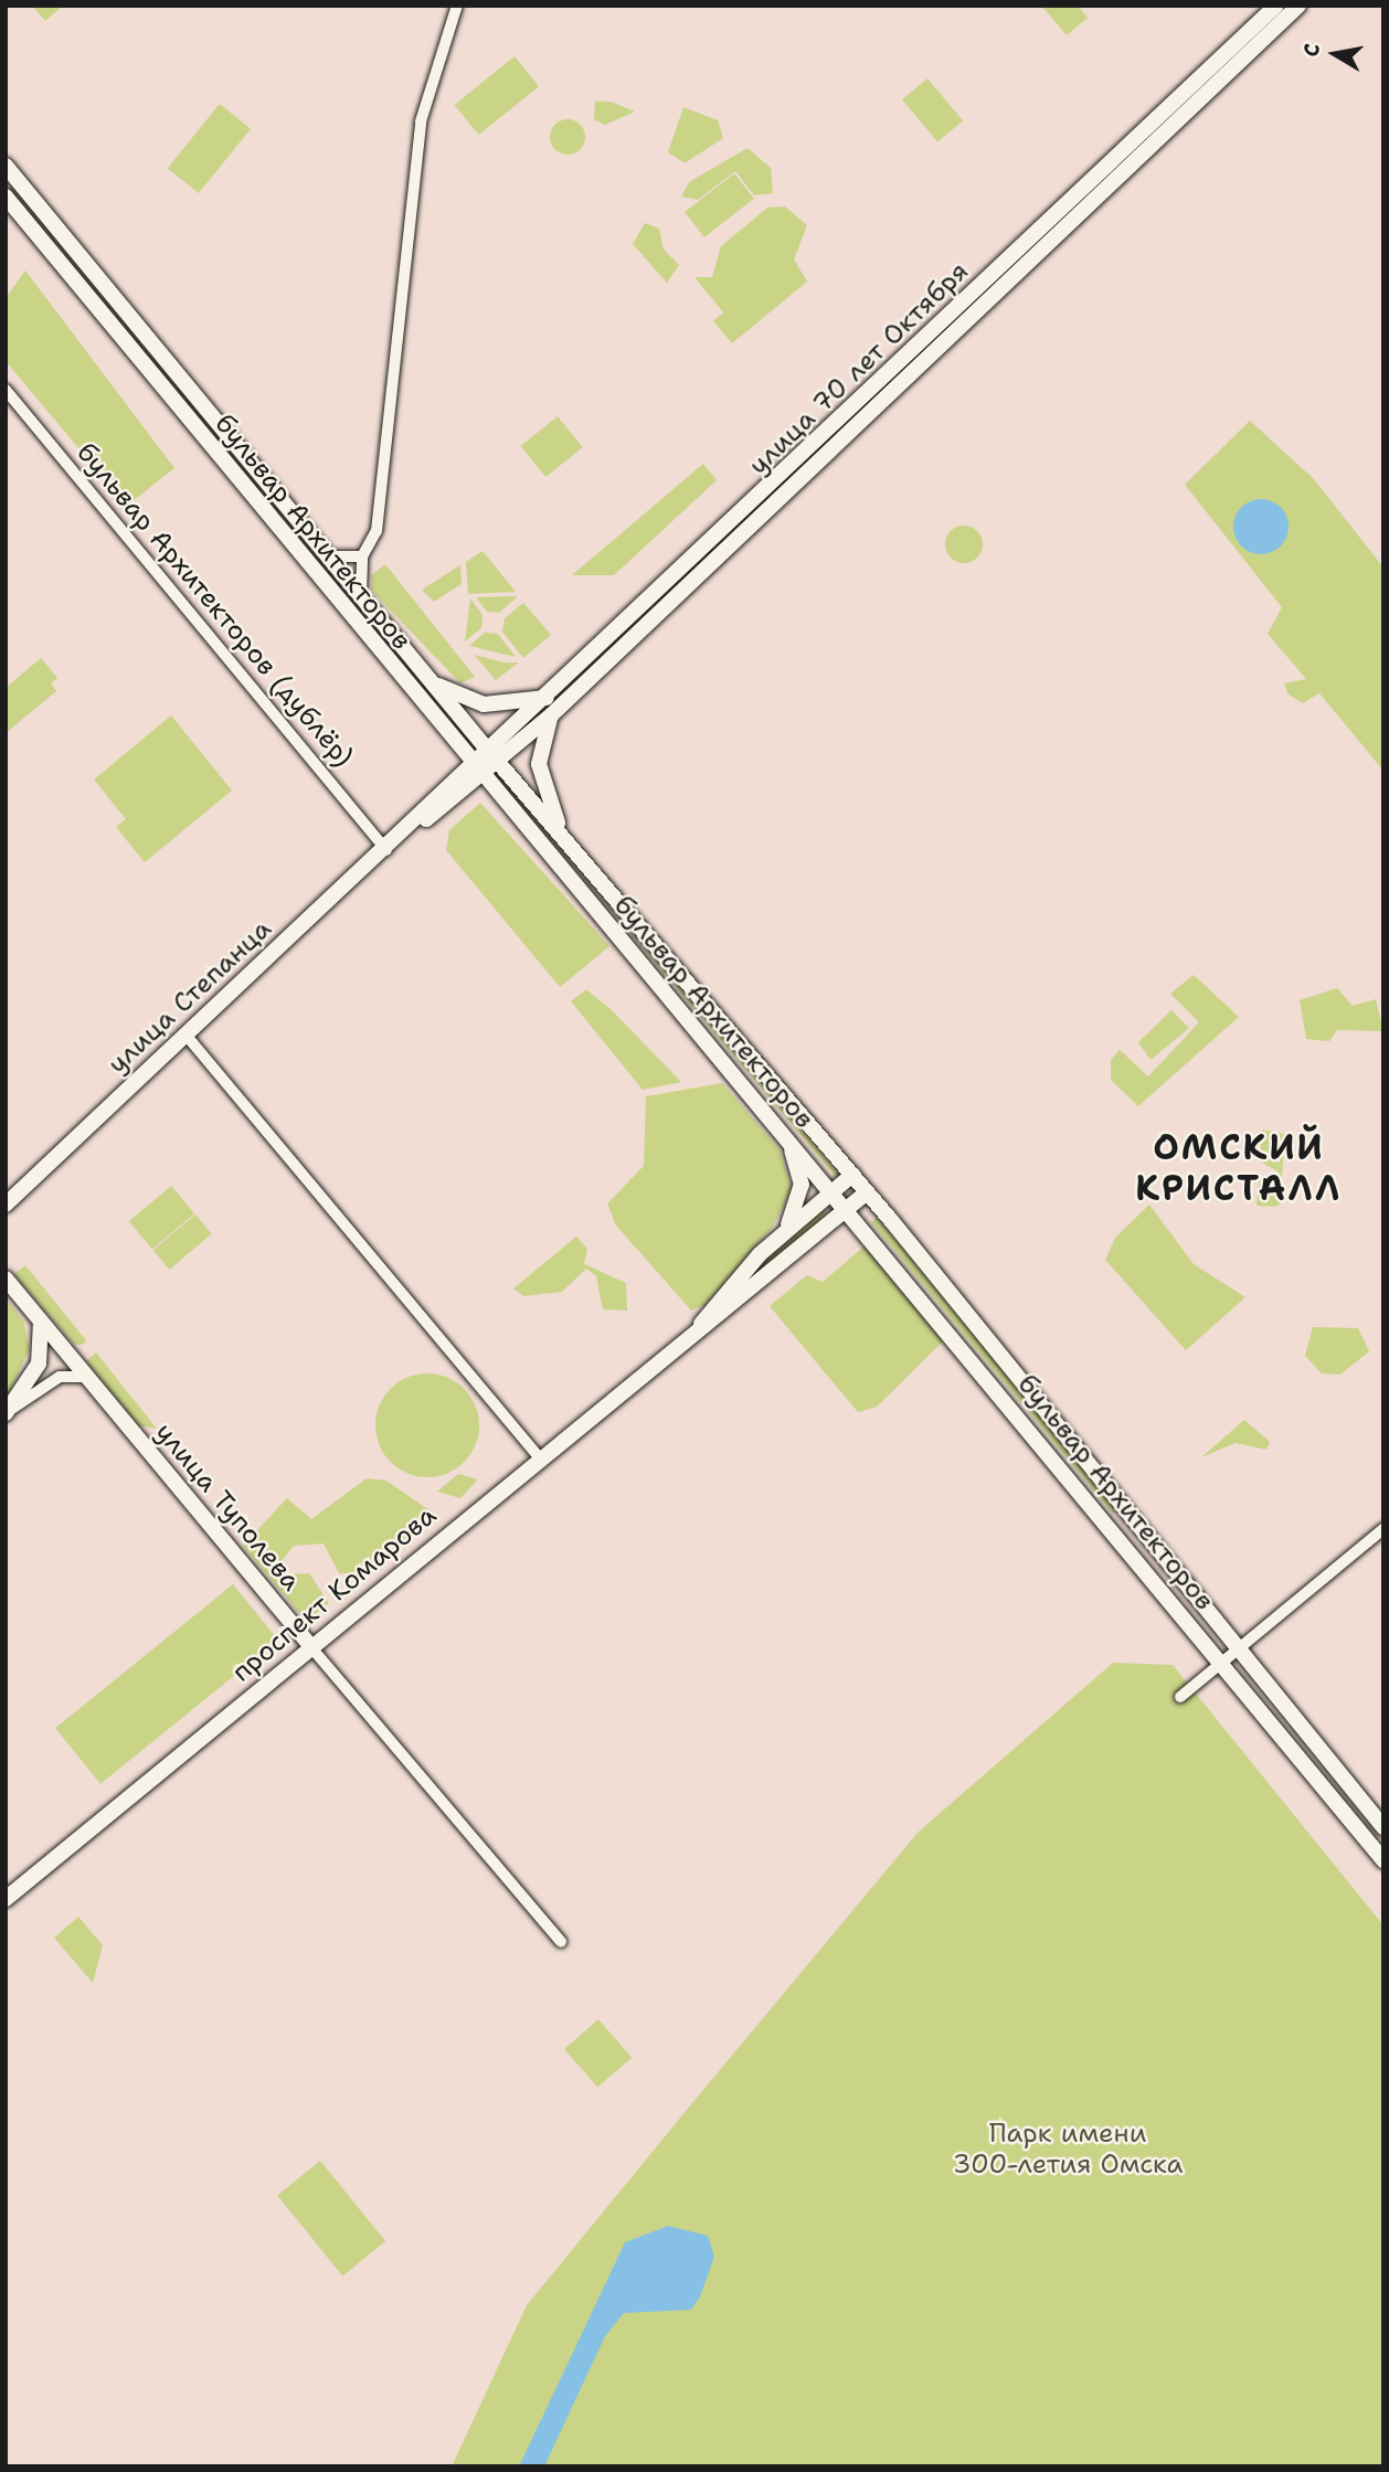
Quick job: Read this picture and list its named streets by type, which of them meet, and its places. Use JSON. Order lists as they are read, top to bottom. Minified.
{"streets":{"main road":["улица 70 лет Октября","бульвар Архитекторов","улица Степанца","улица Туполева","проспект Комарова"],"street":["бульвар Архитекторов (дублёр)"]},"crossings":[["улица 70 лет Октября","бульвар Архитекторов"],["улица 70 лет Октября","улица Степанца"],["бульвар Архитекторов","улица Степанца"],["бульвар Архитекторов","проспект Комарова"],["бульвар Архитекторов (дублёр)","улица Степанца"],["улица Туполева","проспект Комарова"]],"districts":["ОМСКИЙ КРИСТАЛЛ"],"parks":["Парк имени 300-летия Омска"],"north":"left"}
